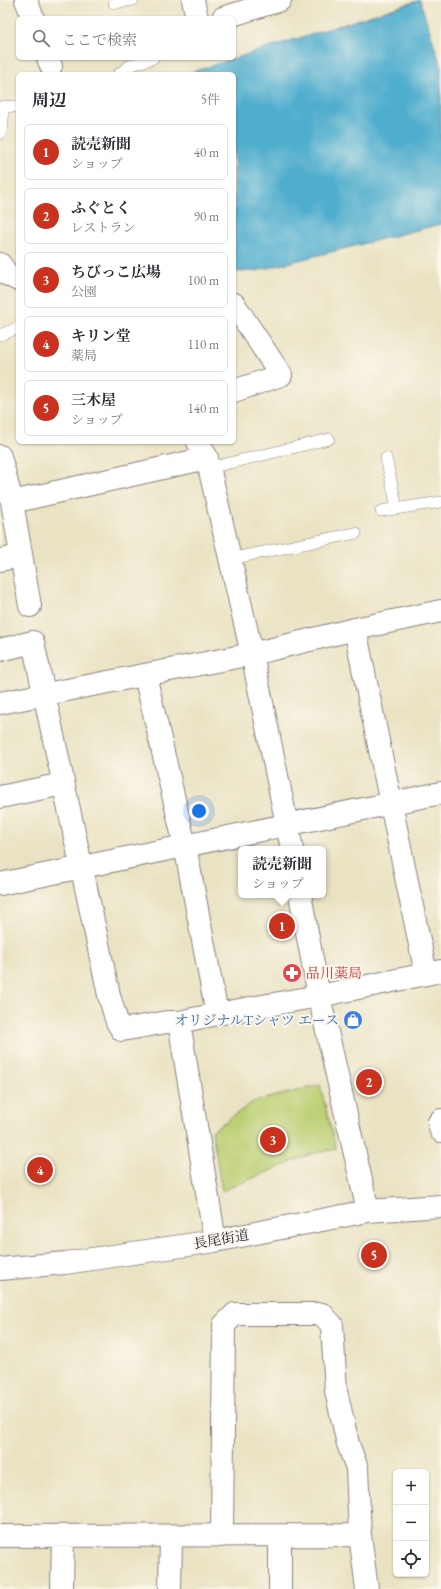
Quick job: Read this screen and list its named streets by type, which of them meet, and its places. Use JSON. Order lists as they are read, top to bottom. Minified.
{"streets":{"street":["長尾街道"]},"places":{"pharmacy":["品川薬局"],"shop":["オリジナルTシャツ エース"]},"page":{"search":"ここで検索","heading":["周辺","5件"],"list":[{"mark":"1","name":"読売新聞","note":"ショップ","value":"40 m"},{"mark":"2","name":"ふぐとく","note":"レストラン","value":"90 m"},{"mark":"3","name":"ちびっこ広場","note":"公園","value":"100 m"},{"mark":"4","name":"キリン堂","note":"薬局","value":"110 m"},{"mark":"5","name":"三木屋","note":"ショップ","value":"140 m"}],"popup":["読売新聞","ショップ"],"pins":["1","2","3","4","5"],"map_buttons":["+","−"]}}
